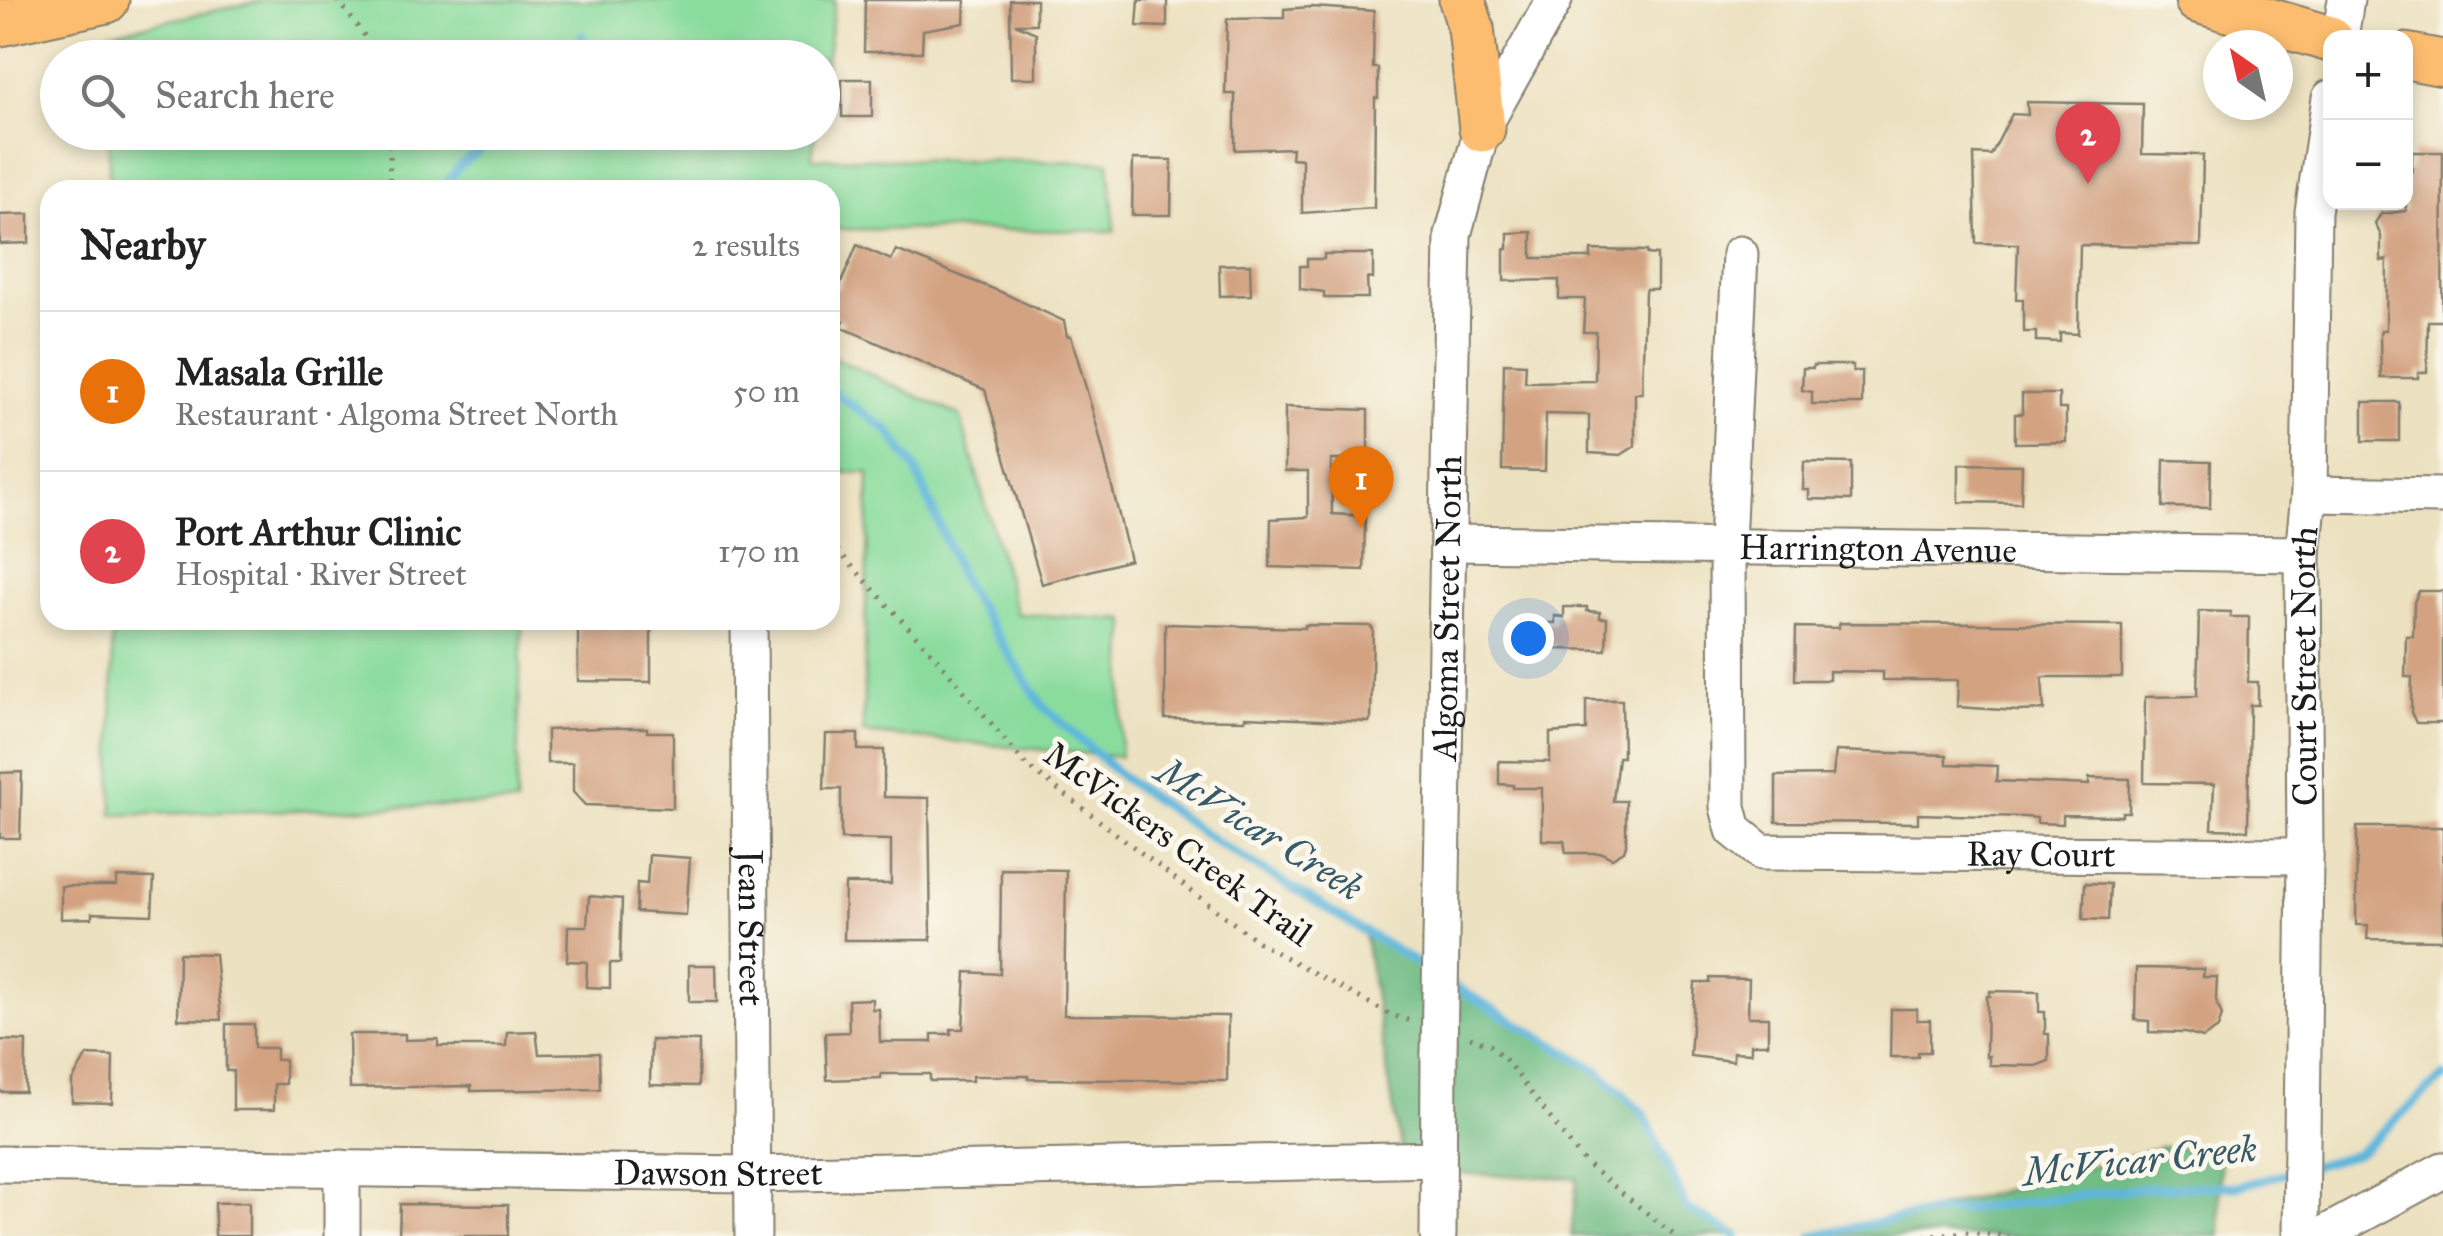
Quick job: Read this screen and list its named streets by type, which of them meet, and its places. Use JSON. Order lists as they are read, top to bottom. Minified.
{"streets":{"street":["Harrington Avenue","Algoma Street North","Court Street North","Ray Court","Jean Street","Dawson Street"],"path":["McVickers Creek Trail"]},"crossings":[["Harrington Avenue","Algoma Street North"],["Harrington Avenue","Court Street North"],["Harrington Avenue","Ray Court"],["Algoma Street North","McVickers Creek Trail"],["Algoma Street North","Dawson Street"],["Court Street North","Ray Court"],["Jean Street","Dawson Street"]],"water":["McVicar Creek"],"north":"top left","page":{"map_buttons":["+","−"],"search":"Search here","pins":["2","1"],"heading":["Nearby","2 results"],"list":[{"mark":"1","name":"Masala Grille","note":"Restaurant · Algoma Street North","value":"50 m"},{"mark":"2","name":"Port Arthur Clinic","note":"Hospital · River Street","value":"170 m"}]}}
